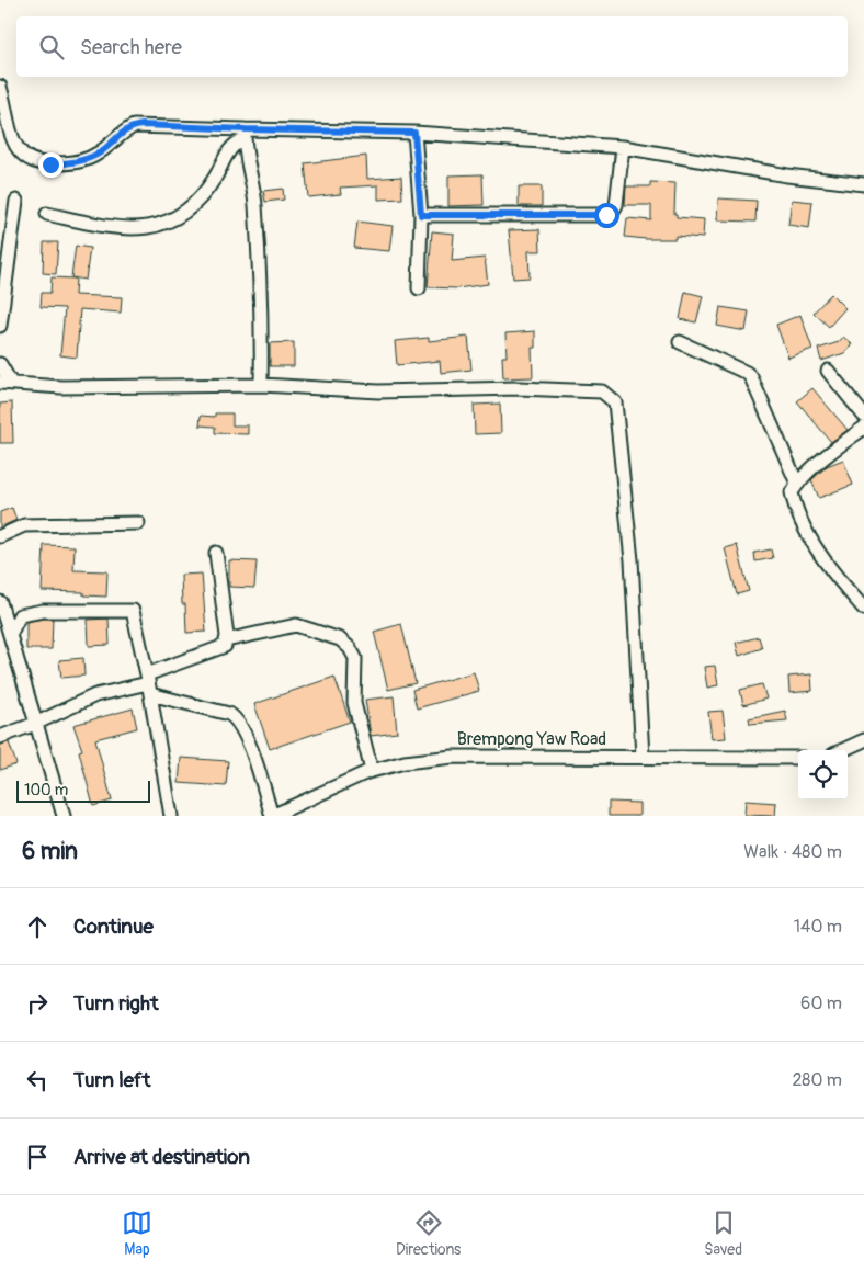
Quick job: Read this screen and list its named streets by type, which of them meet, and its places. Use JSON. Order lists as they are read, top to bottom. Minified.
{"streets":{"street":["Brempong Yaw Road"]},"scale_bar":"100 m","page":{"search":"Search here","scale":"100 m","heading":["6 min","Walk · 480 m"],"list":[["Continue","140 m"],["Turn right","60 m"],["Turn left","280 m"],"Arrive at destination"],"nav":["Map","Directions","Saved"]}}
